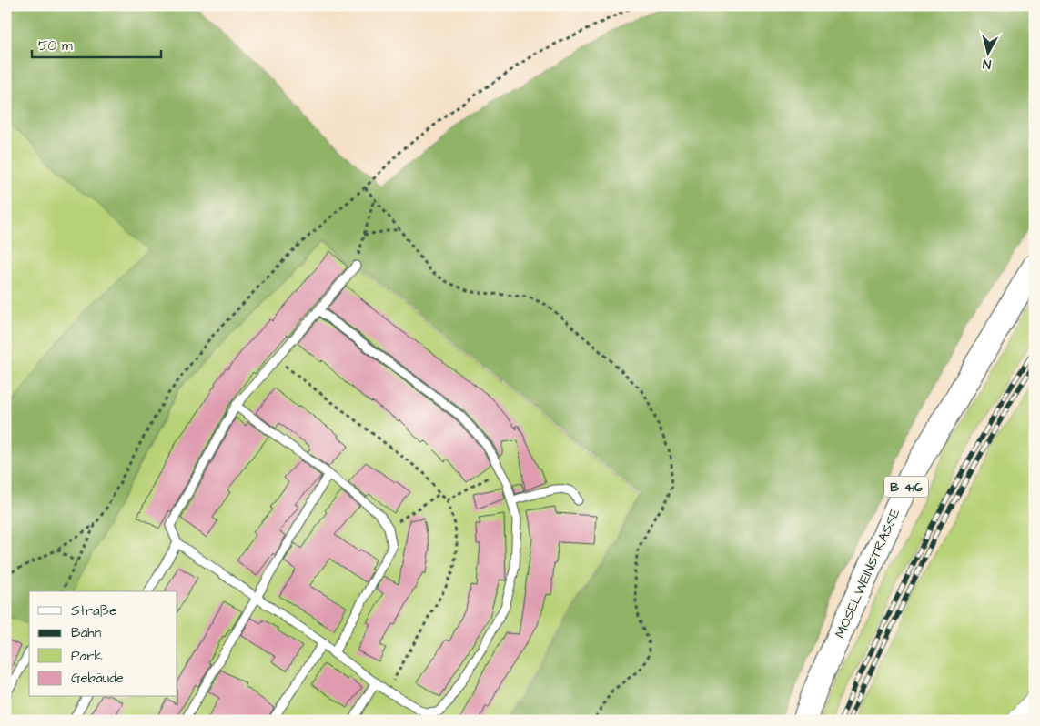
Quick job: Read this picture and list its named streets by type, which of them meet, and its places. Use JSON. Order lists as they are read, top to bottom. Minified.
{"streets":{"main road":["B 416","MOSELWEINSTRASSE"]},"legend":["Straße","Bahn","Park","Gebäude"],"scale_bar":"50 m","north":"bottom"}
